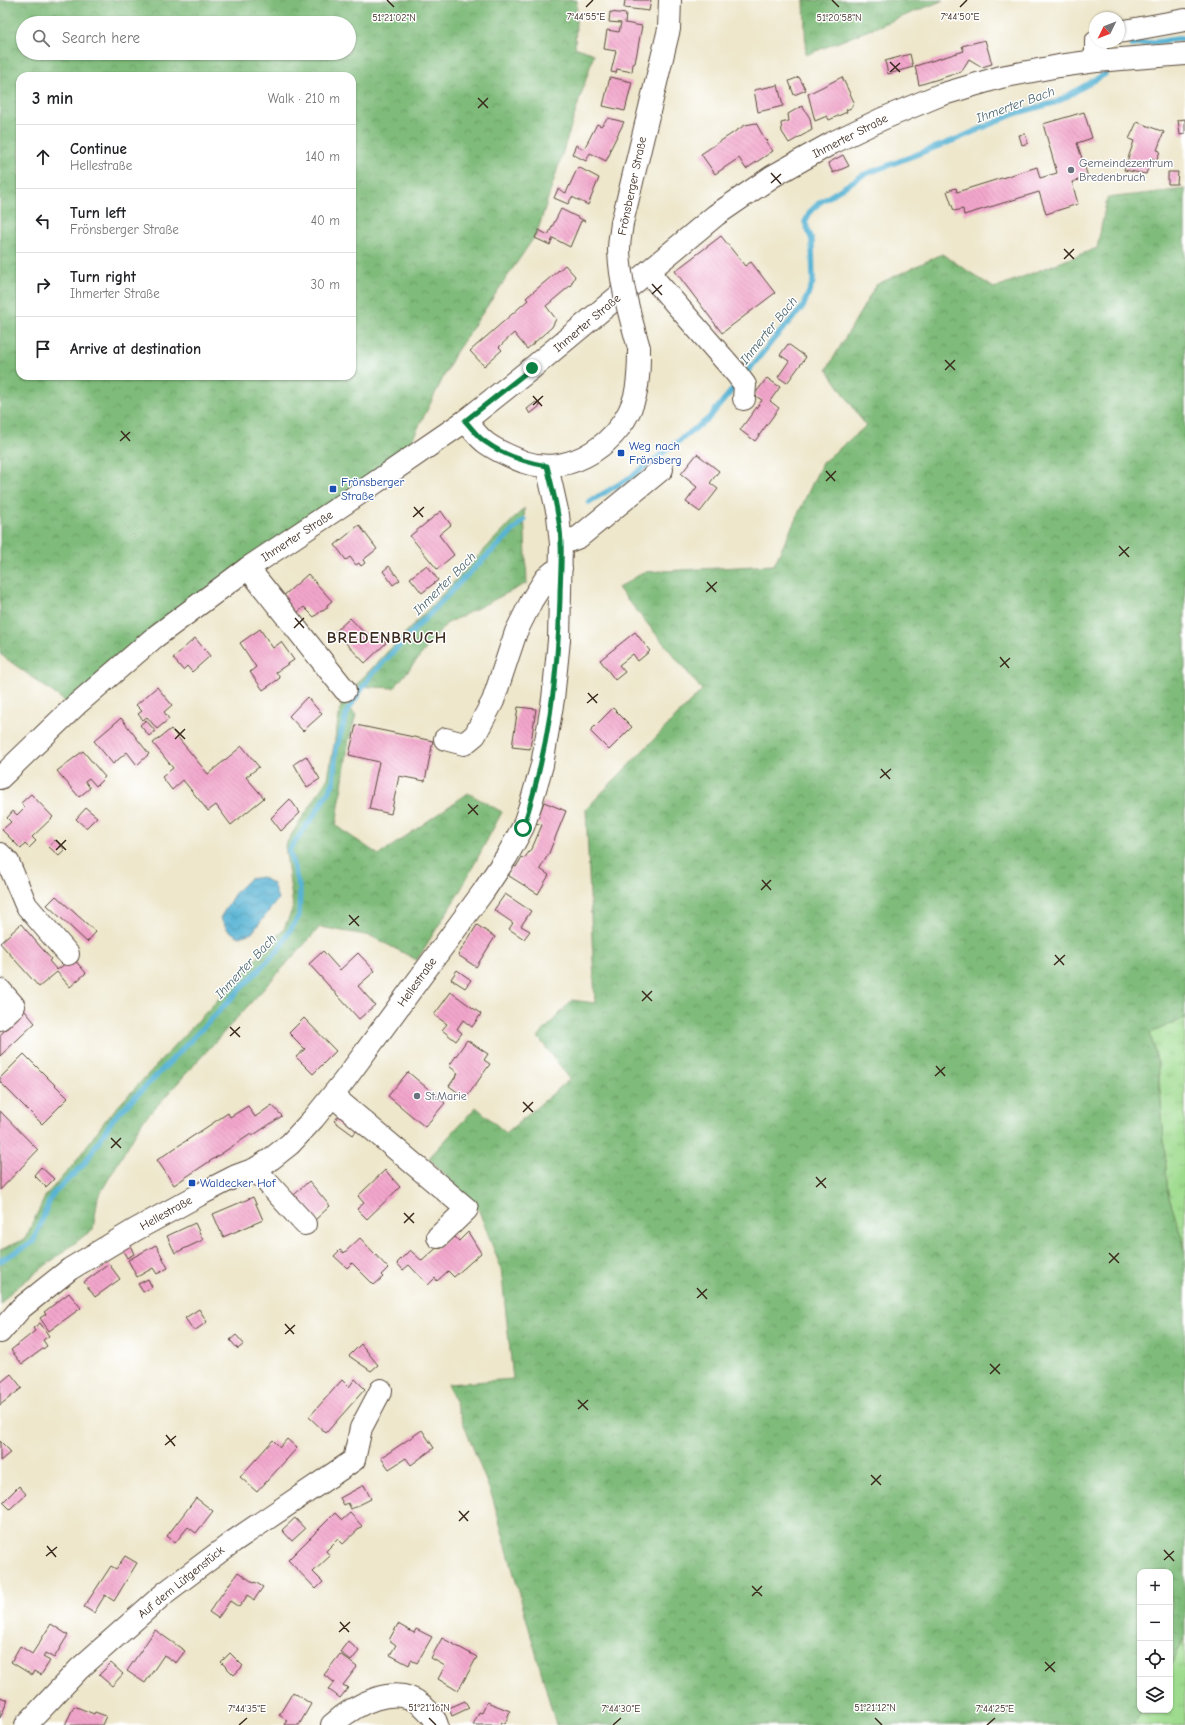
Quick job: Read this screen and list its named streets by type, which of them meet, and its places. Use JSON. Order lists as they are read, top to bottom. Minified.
{"streets":{"street":["Ihmerter Straße","Frönsberger Straße","Hellestraße","Auf dem Lütgenstück"]},"crossings":[["Ihmerter Straße","Frönsberger Straße"],["Frönsberger Straße","Hellestraße"]],"districts":["BREDENBRUCH"],"water":["Ihmerter Bach"],"places":{"other":["Gemeindezentrum Bredenbruch","St.Marie"],"transit":["Weg nach Frönsberg","Frönsberger Straße","Waldecker Hof"]},"north":"bottom left","page":{"search":"Search here","heading":["3 min","Walk · 210 m"],"list":[["Continue","Hellestraße","140 m"],["Turn left","Frönsberger Straße","40 m"],["Turn right","Ihmerter Straße","30 m"],"Arrive at destination"],"map_buttons":["+","−"]},"coordinates":["7°44'55\"E","7°44'50\"E","51°21'02\"N","51°20'58\"N","51°21'16\"N","51°21'12\"N","7°44'35\"E","7°44'30\"E","7°44'25\"E"]}
